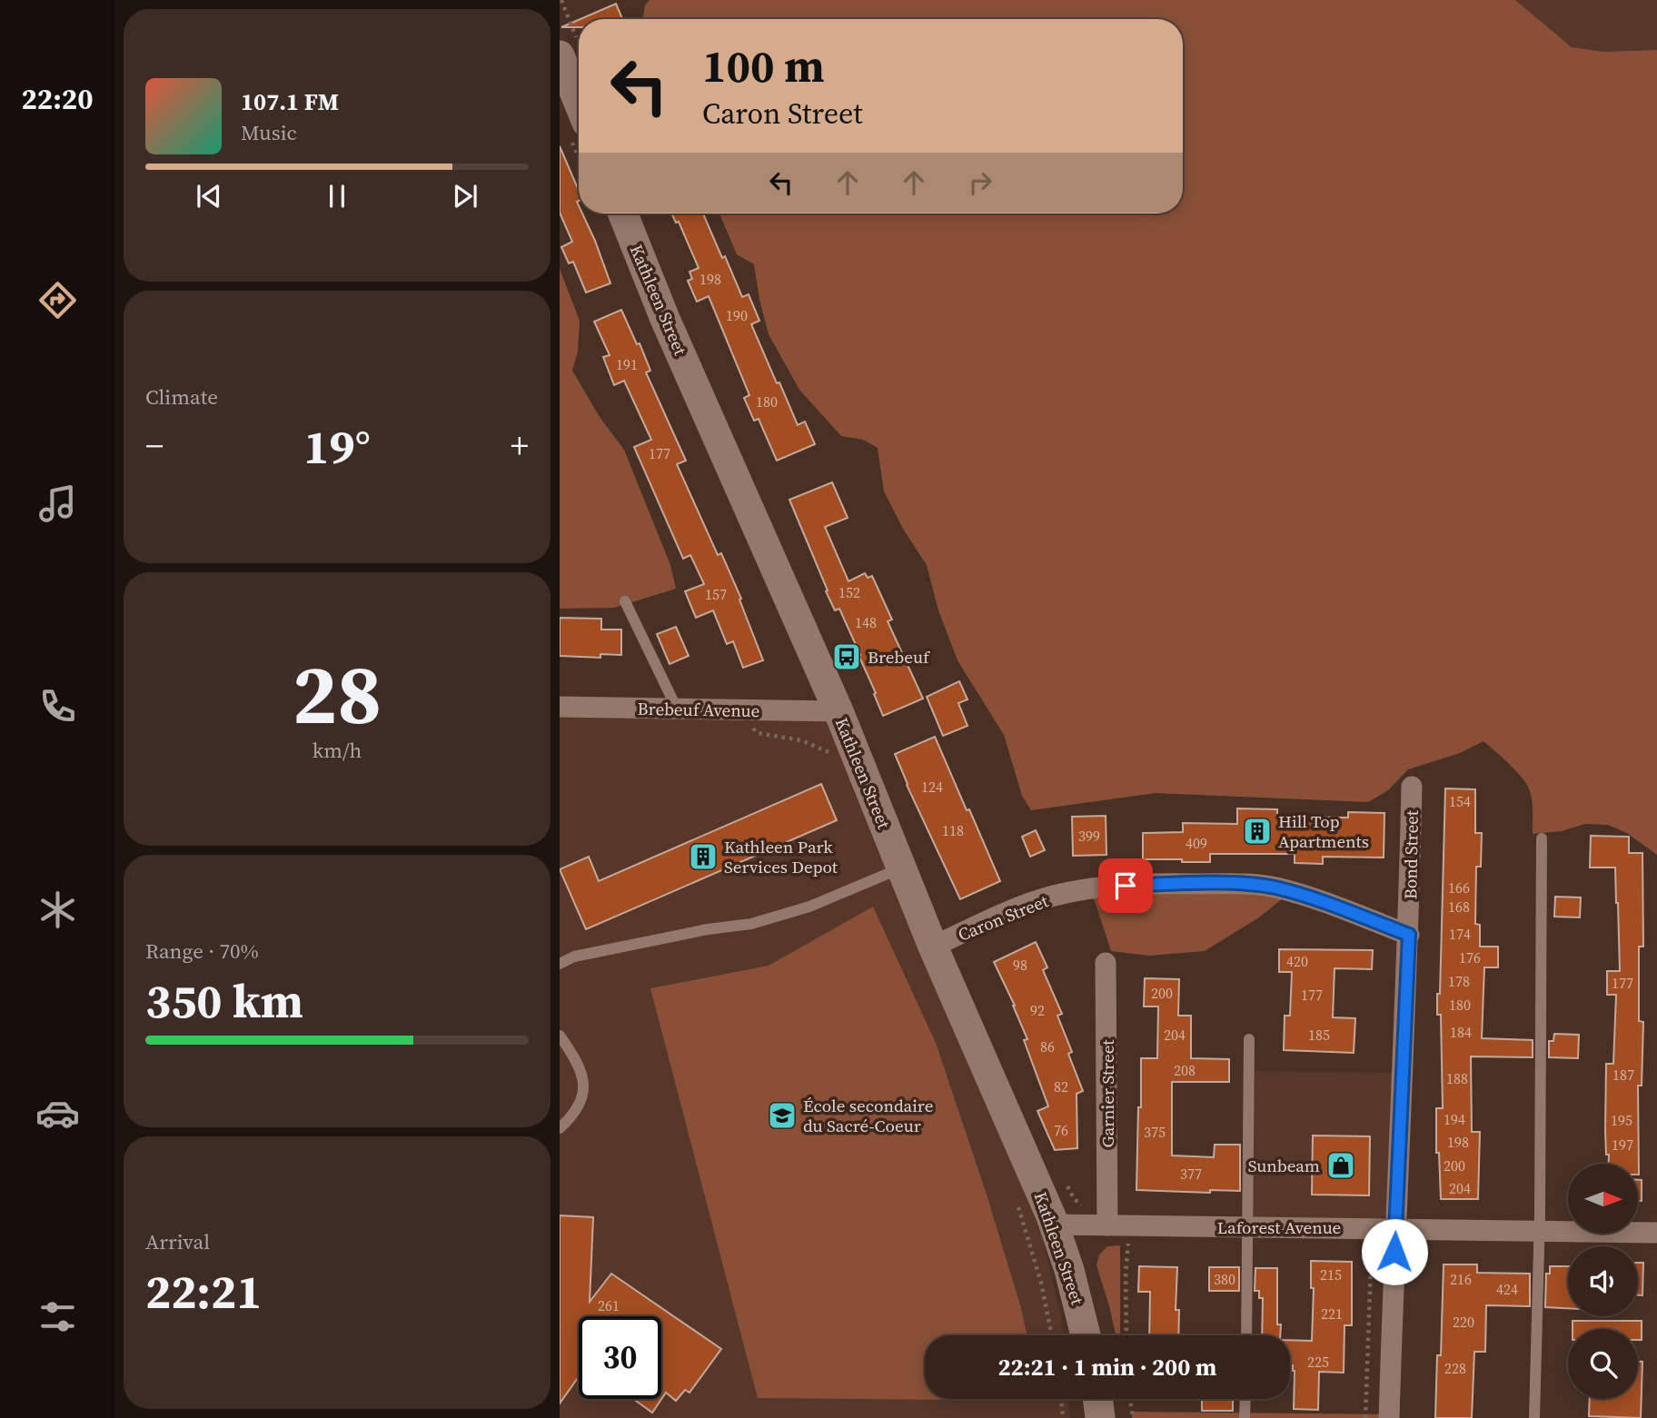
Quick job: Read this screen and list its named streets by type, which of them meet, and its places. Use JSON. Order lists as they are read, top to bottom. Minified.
{"streets":{"street":["Kathleen Street","Brebeuf Avenue","Bond Street","Caron Street","Garnier Street","Laforest Avenue"]},"crossings":[["Kathleen Street","Brebeuf Avenue"],["Kathleen Street","Caron Street"],["Kathleen Street","Laforest Avenue"],["Bond Street","Caron Street"],["Bond Street","Laforest Avenue"],["Garnier Street","Laforest Avenue"]],"places":{"bus stop":["Brebeuf"],"building":["Hill Top Apartments","Kathleen Park Services Depot"],"school or university":["École secondaire du Sacré-Coeur"],"shop":["Sunbeam"]},"house_numbers":["198","190","191","180","177","152","157","148","124","154","118","399","409","166","168","174","176","420","98","178","177","200","177","180","92","184","204","185","86","208","187","188","82","194","195","76","375","198","197","200","377","204","215","380","216","424","261","221","220","225","228"],"north":"right","page":{"tabs":"22:20","turn":["100 m","Caron Street"],"song":["107.1 FM","Music"],"tile":["Climate",["28","km/h"],["Range · 70%","350 km"],["Arrival","22:21"]],"heat":["−","19°","+"],"limit":"30","trip":"22:21 · 1 min · 200 m"}}
